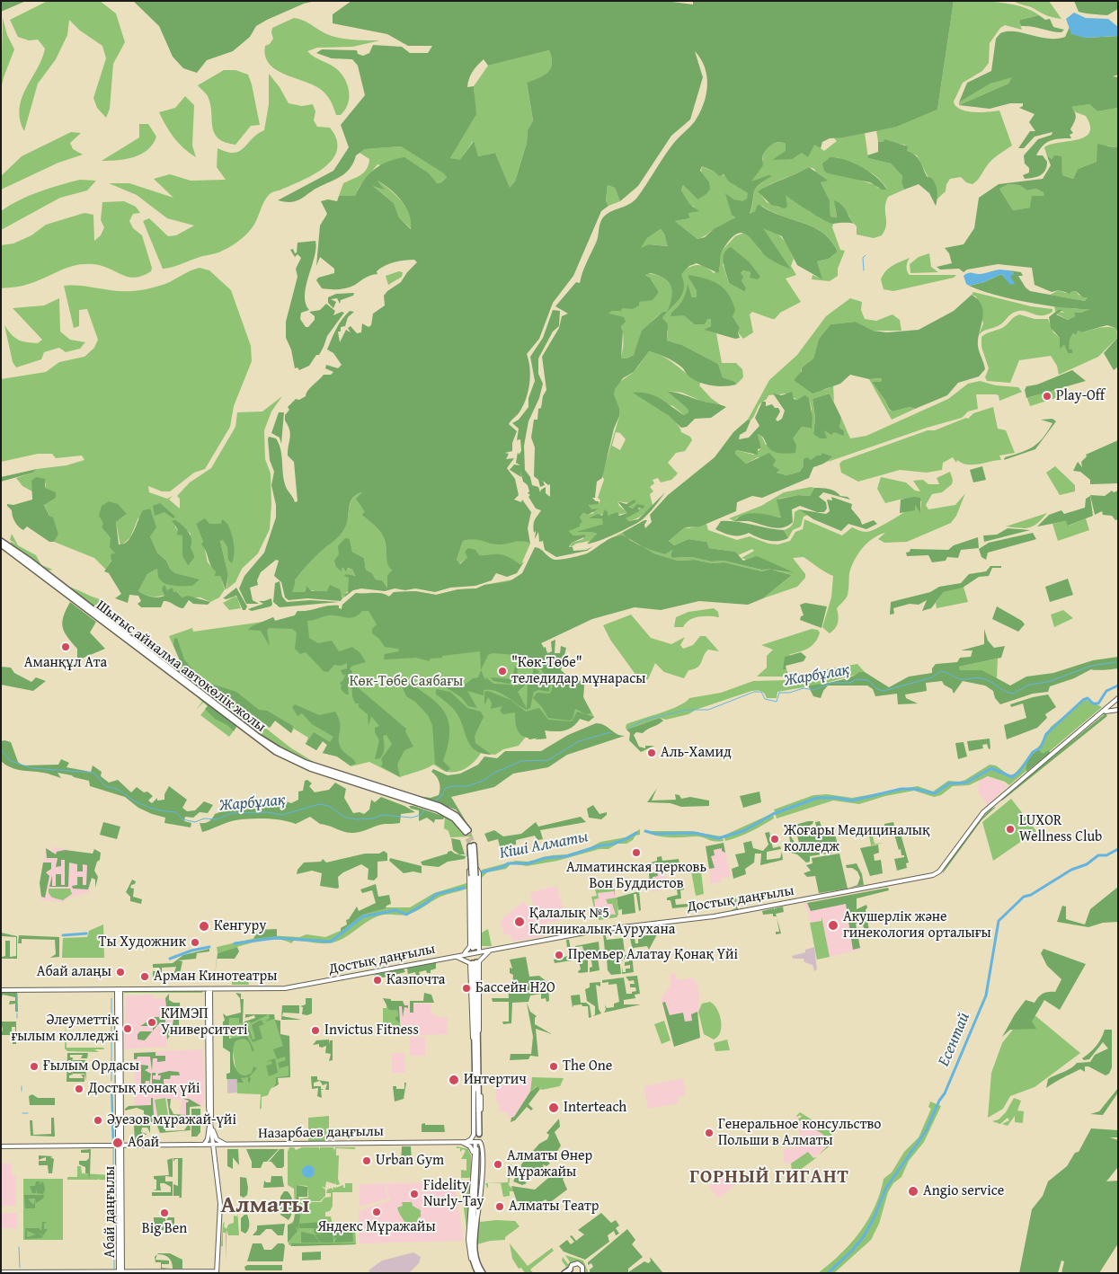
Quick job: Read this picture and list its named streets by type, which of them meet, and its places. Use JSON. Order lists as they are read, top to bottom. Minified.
{"streets":{"main road":["Шығыс айналма автокөлік жолы","Достық даңғылы","Назарбаев даңғылы","Абай даңғылы"]},"crossings":[["Достық даңғылы","Абай даңғылы"],["Назарбаев даңғылы","Абай даңғылы"]],"districts":["ГОРНЫЙ ГИГАНТ","Алматы"],"water":["Жарбұлақ","Кіші Алматы","Есентай"],"parks":["Көк-Төбе Саябағы"],"places":["Play-Off","Аманқұл Ата","\"Көк-Төбе\" теледидар мұнарасы","Аль-Хамид","LUXOR Wellness Club","Жоғары Медициналық колледж","Алматинская церковь Вон Буддистов","Қалалық №5 Клиникалық Аурухана","Акушерлік және гинекология орталығы","Кенгуру","Ты Художник","Премьер Алатау Қонақ Үйі","Абай алаңы","Арман Кинотеатры","Казпочта","Бассейн H2O","КИМЭП Университеті","Әлеуметтік ғылым колледжі","Invictus Fitness","Ғылым Ордасы","The One","Интертич","Достық қонақ үйі","Interteach","Әуезов мұражай-үйі","Генеральное консульство Польши в Алматы","Абай","Urban Gym","Алматы Өнер Мұражайы","Angio service","Fidelity Nurly-Tay","Алматы Театр","Яндекс Мұражайы","Big Ben"]}
